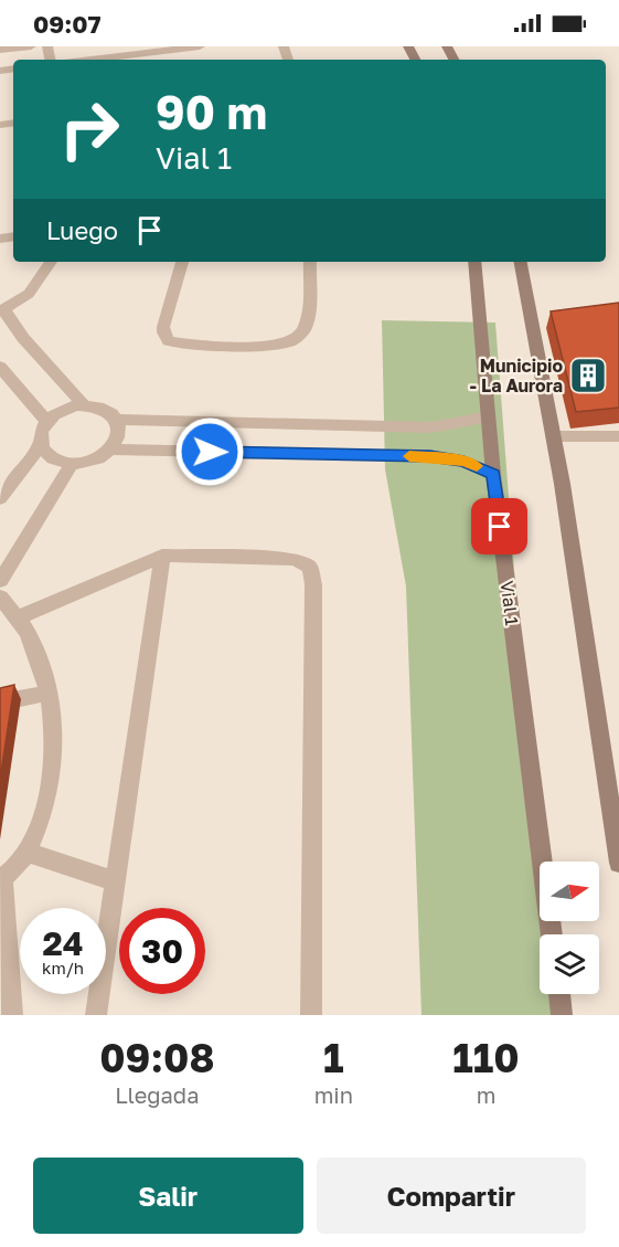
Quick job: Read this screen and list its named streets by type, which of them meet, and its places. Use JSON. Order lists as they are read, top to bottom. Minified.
{"streets":{"street":["Vial 1"]},"places":{"building":["Municipio - La Aurora"]},"north":"right","page":{"status":"09:07","turn":["90 m","Vial 1"],"then":"Luego","speed":"24 km/h","limit":"30","eta":["09:08","Llegada","1","min","110","m"],"buttons":["Salir","Compartir"]}}
